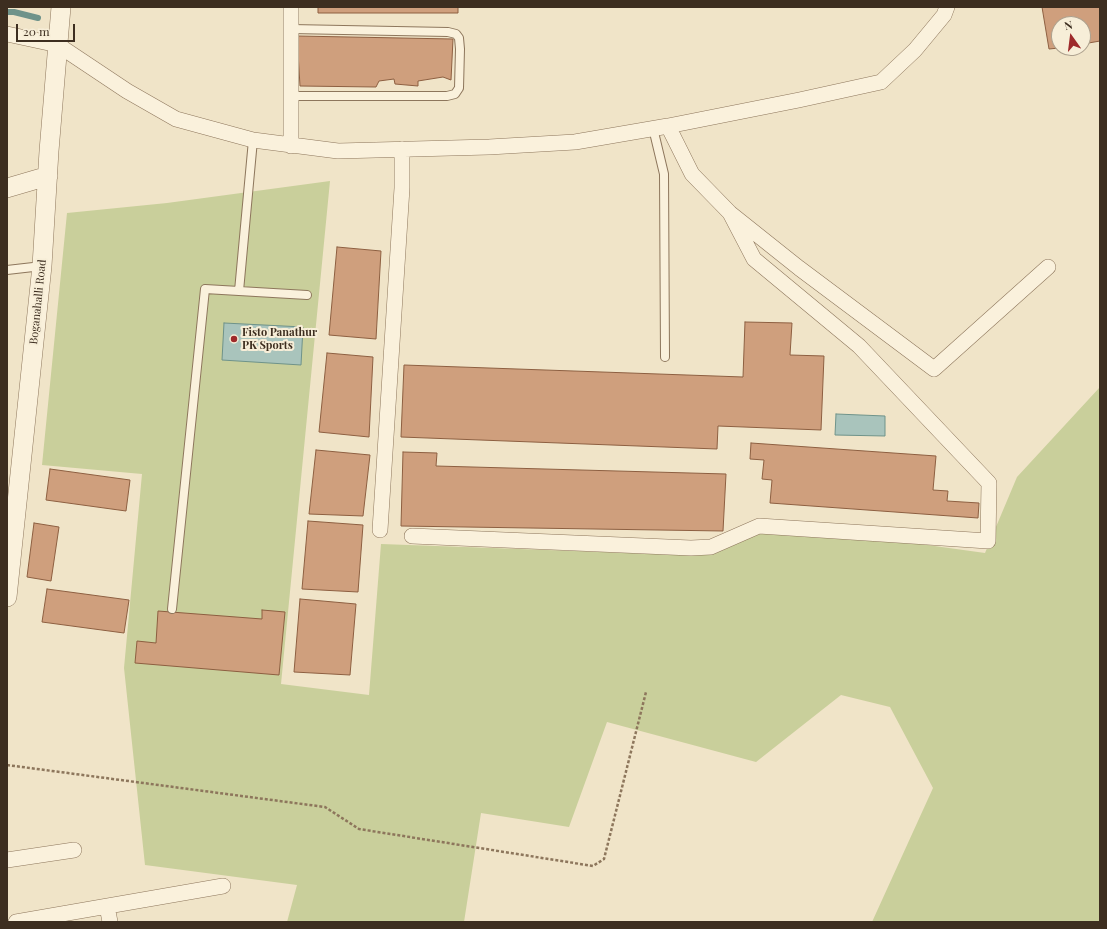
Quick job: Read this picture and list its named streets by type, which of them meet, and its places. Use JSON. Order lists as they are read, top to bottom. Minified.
{"streets":{"street":["Boganahalli Road"]},"places":["Fisto Panathur PK Sports"],"scale_bar":"20 m","north":"top"}
